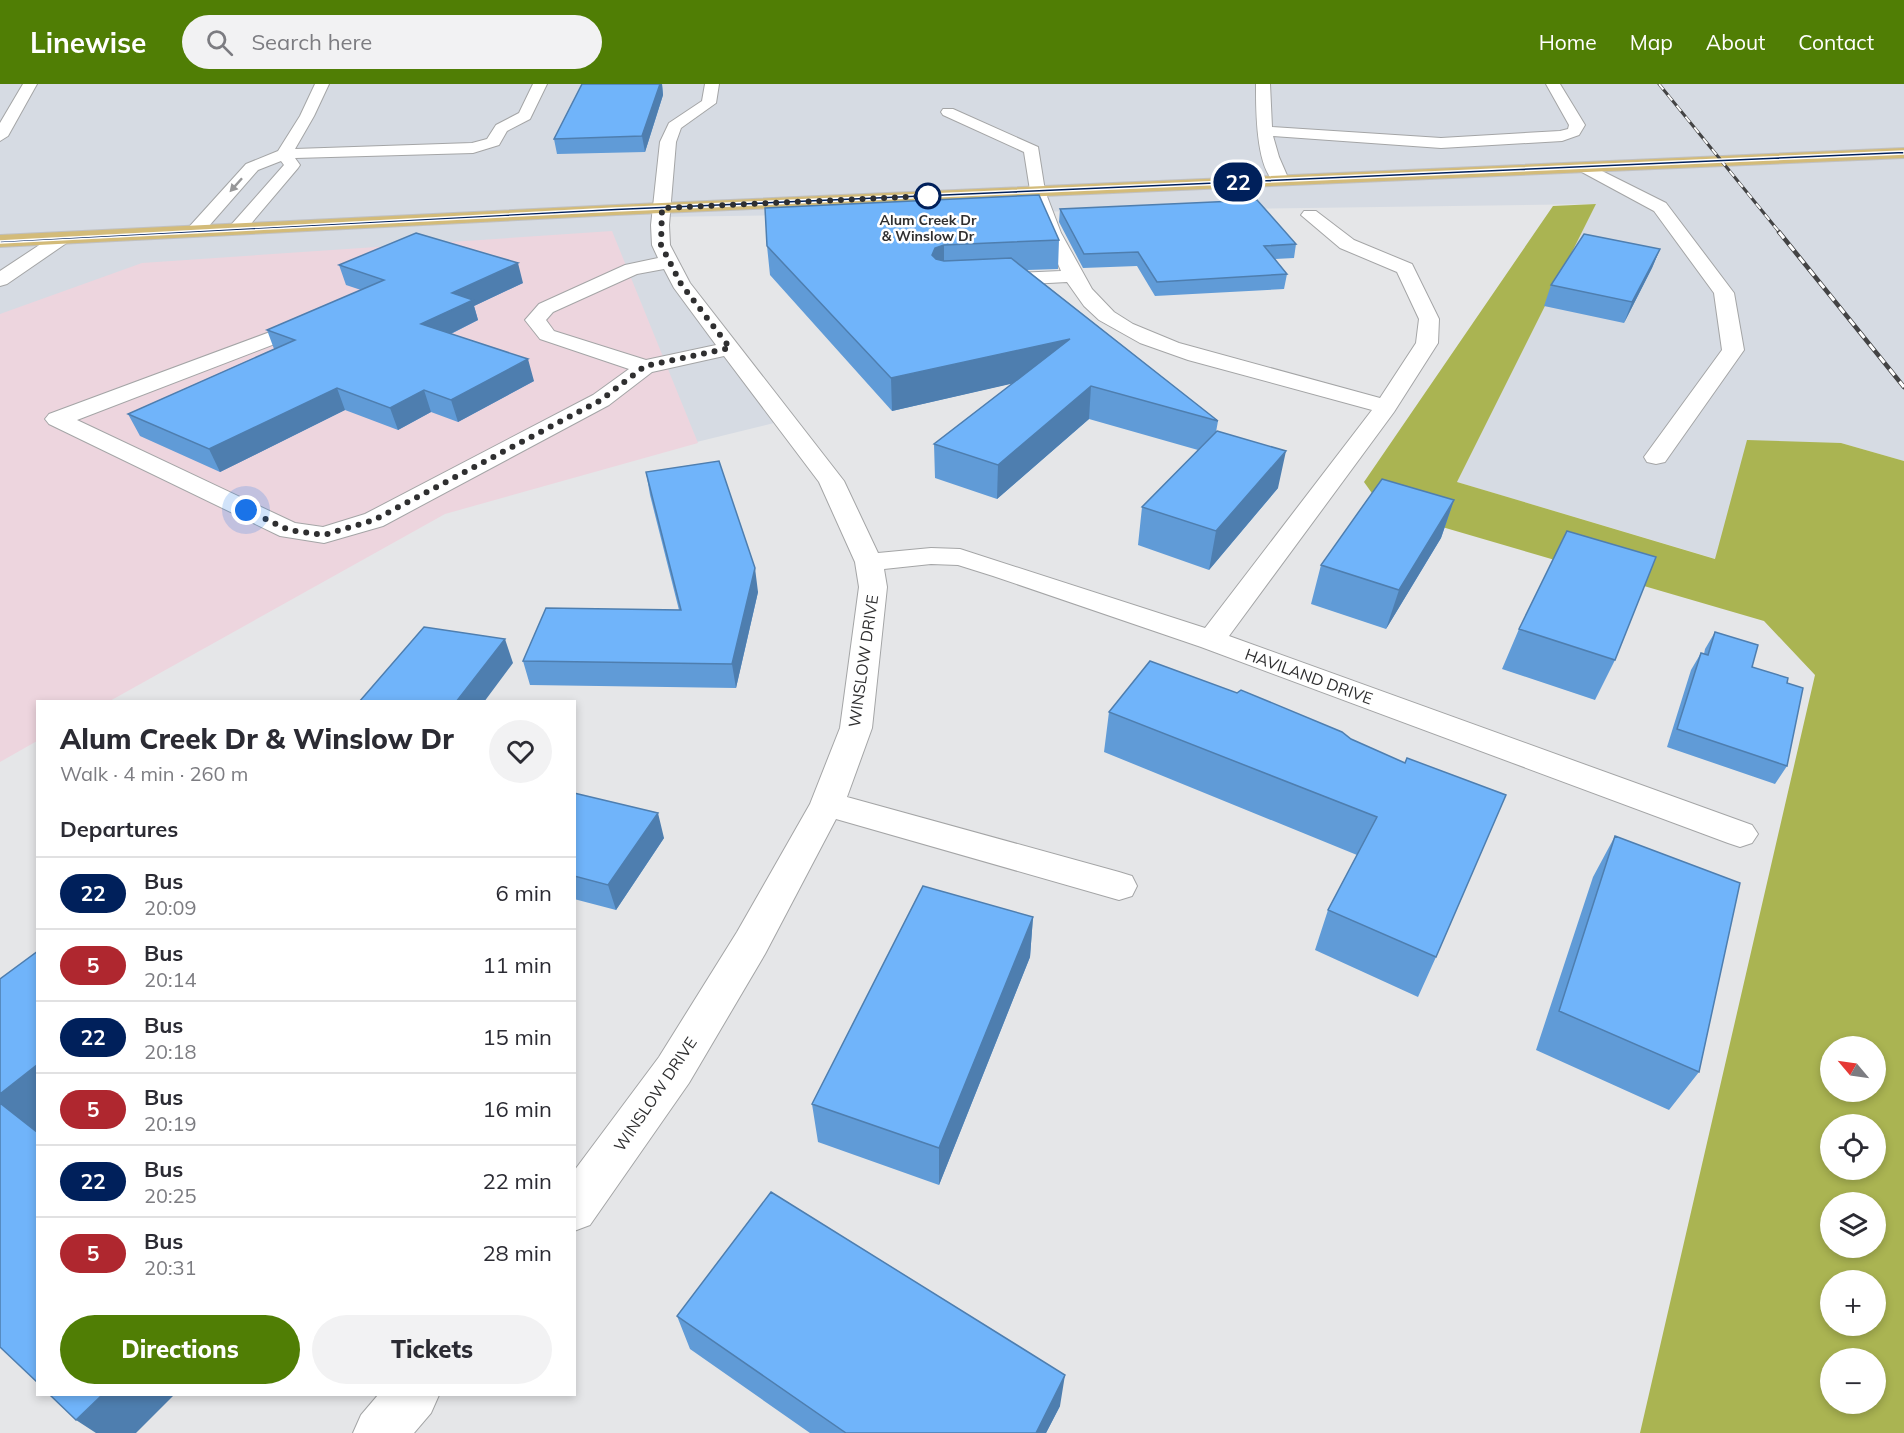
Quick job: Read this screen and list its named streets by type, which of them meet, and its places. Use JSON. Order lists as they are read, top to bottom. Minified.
{"streets":{"street":["WINSLOW DRIVE","HAVILAND DRIVE"]},"crossings":[["WINSLOW DRIVE","HAVILAND DRIVE"]],"places":["Alum Creek Dr & Winslow Dr"],"lines":["bus line 22"],"north":"top left","page":{"header":"Linewise","search":"Search here","nav":["Home","Map","About","Contact"],"on_map":"22","heading":[["Alum Creek Dr & Winslow Dr","Walk · 4 min · 260 m"],"Departures"],"list":[{"mark":"22","name":"Bus","note":"20:09","value":"6 min"},{"mark":"5","name":"Bus","note":"20:14","value":"11 min"},{"mark":"22","name":"Bus","note":"20:18","value":"15 min"},{"mark":"5","name":"Bus","note":"20:19","value":"16 min"},{"mark":"22","name":"Bus","note":"20:25","value":"22 min"},{"mark":"5","name":"Bus","note":"20:31","value":"28 min"}],"map_buttons":["+","−"],"buttons":["Directions","Tickets"]}}
